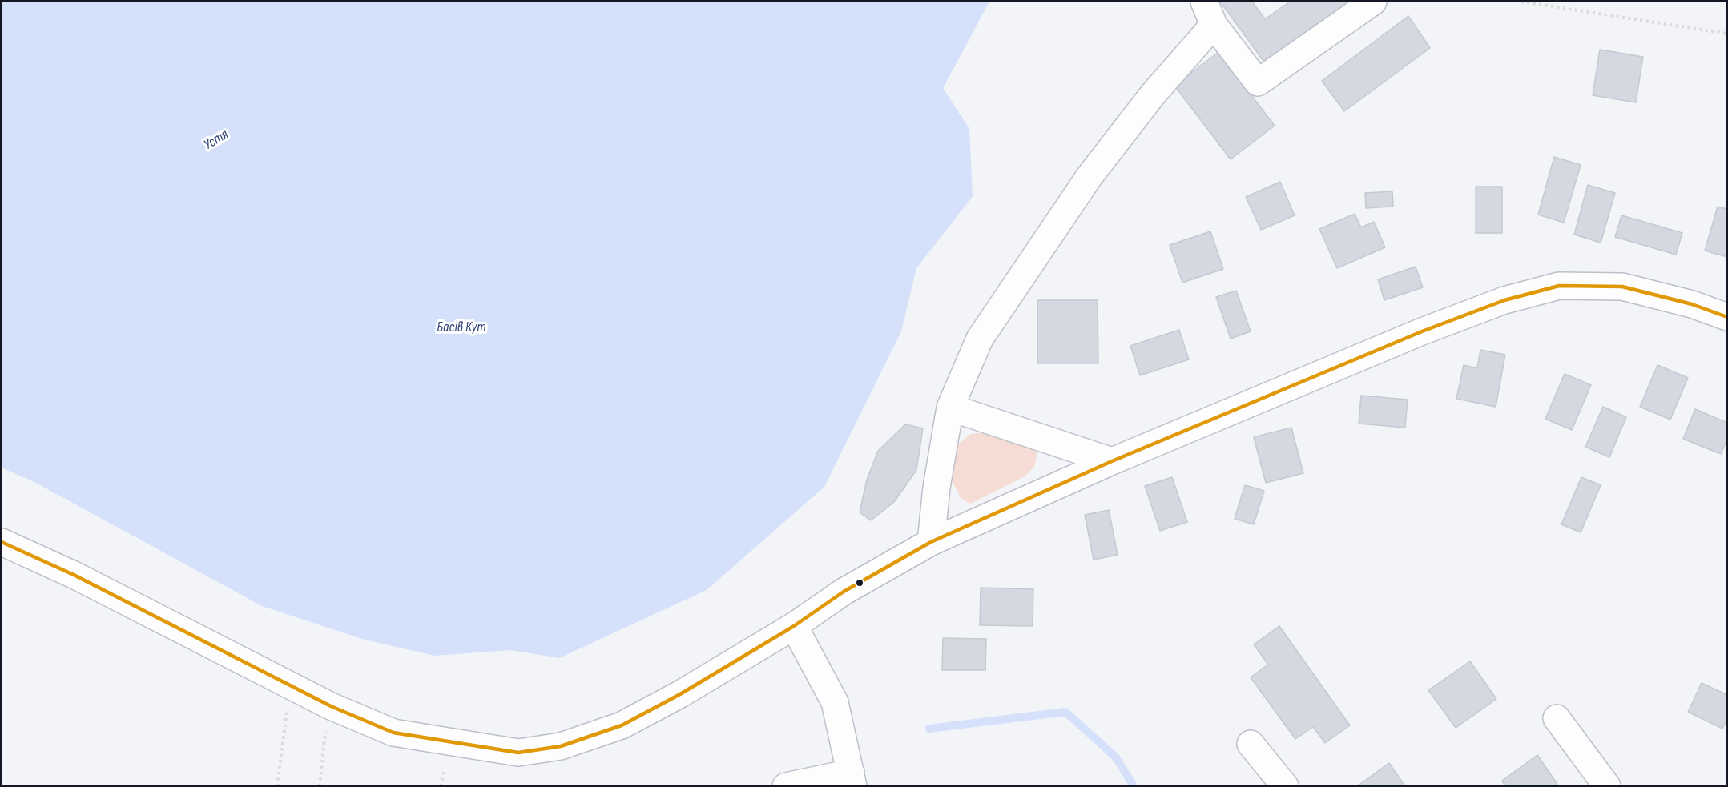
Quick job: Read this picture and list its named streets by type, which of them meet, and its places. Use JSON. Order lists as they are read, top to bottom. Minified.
{"water":["Устя","Басів Кут"]}
